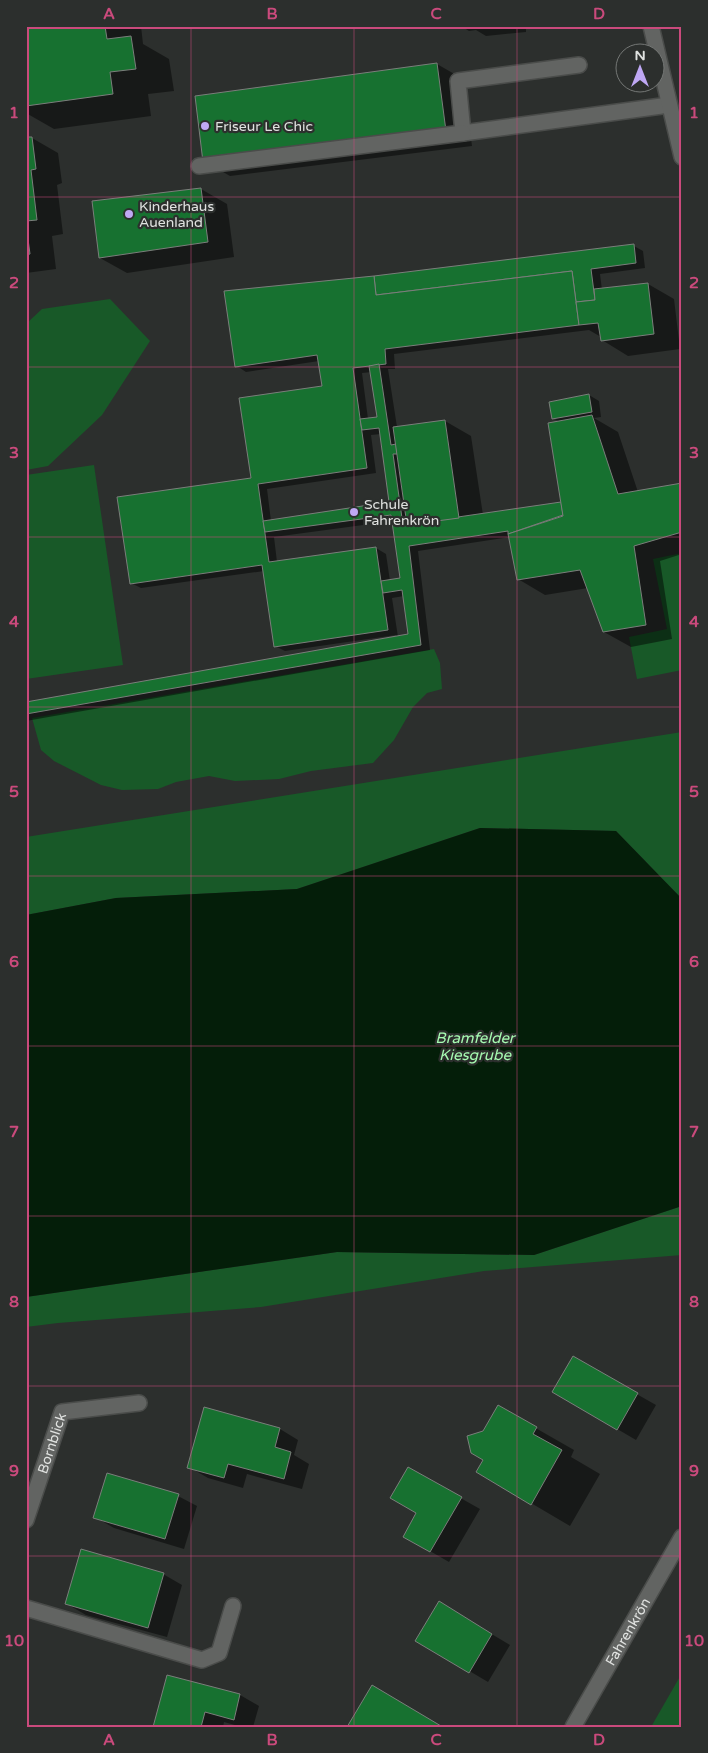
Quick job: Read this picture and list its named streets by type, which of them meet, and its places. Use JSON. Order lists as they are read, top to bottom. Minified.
{"streets":{"street":["Bornblick","Fahrenkrön"]},"water":["Bramfelder Kiesgrube"],"places":["Friseur Le Chic","Kinderhaus Auenland","Schule Fahrenkrön"],"north":"top","grid":{"columns":["A","B","C","D"],"rows":["1","2","3","4","5","6","7","8","9","10"]}}
